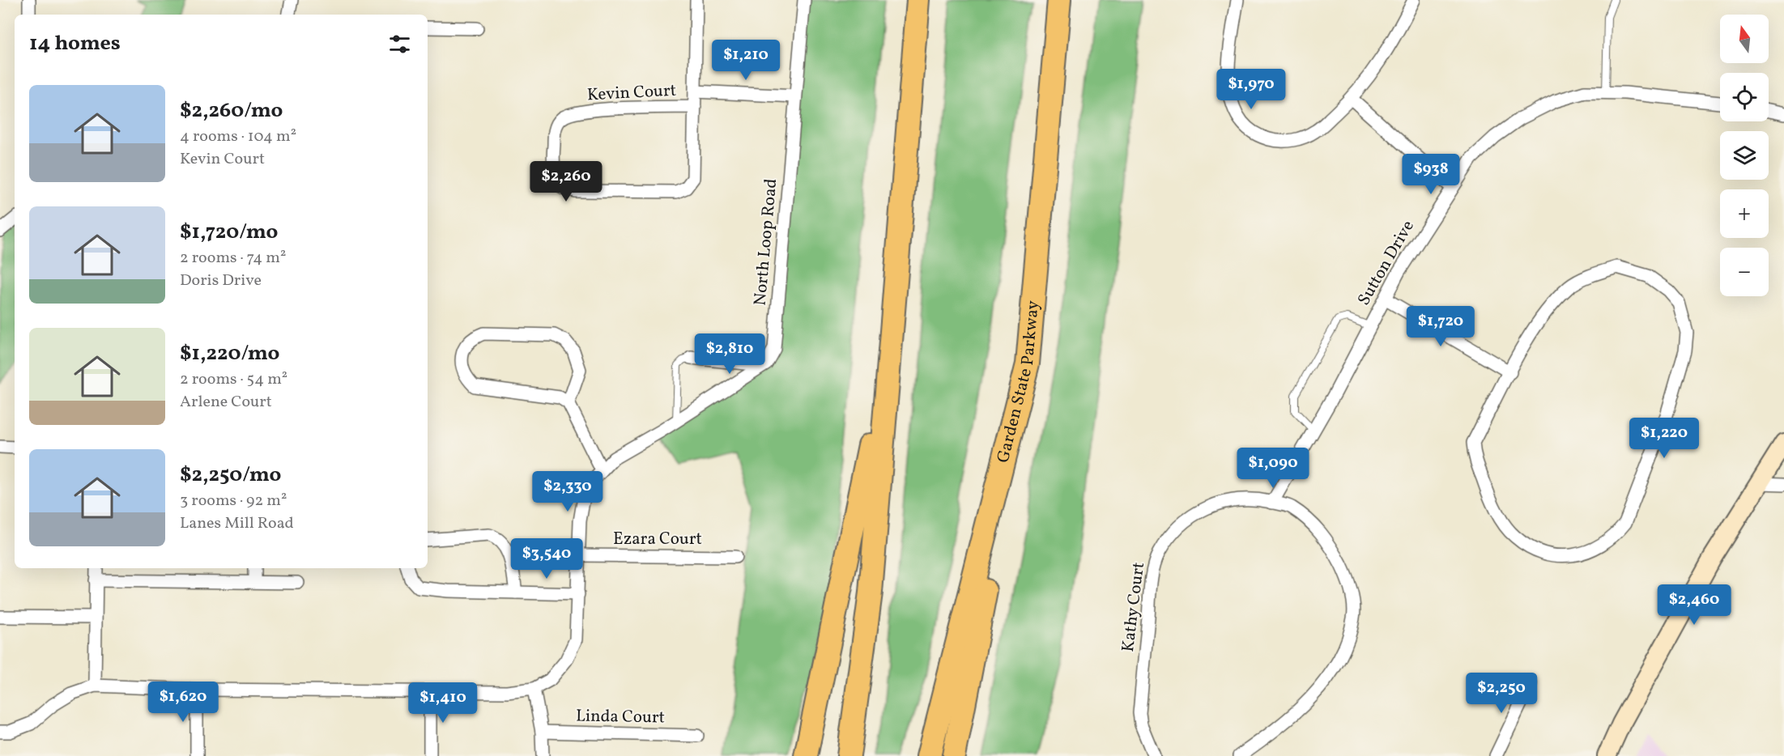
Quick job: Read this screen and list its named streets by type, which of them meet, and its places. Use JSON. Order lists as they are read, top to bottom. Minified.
{"streets":{"highway":["Garden State Parkway"],"street":["Kevin Court","North Loop Road","Sutton Drive","Ezara Court","Kathy Court","Linda Court"]},"crossings":[["Sutton Drive","Kathy Court"]],"north":"top","page":{"map_buttons":["+","−"],"heading":"14 homes","price":["$1,210","$1,970","$938","$2,260","$1,720","$2,810","$1,220","$1,090","$2,330","$3,540","$2,460","$2,250","$1,620","$1,410"],"list":[{"name":"$2,260/mo","note":"4 rooms · 104 m² · Kevin Court"},{"name":"$1,720/mo","note":"2 rooms · 74 m² · Doris Drive"},{"name":"$1,220/mo","note":"2 rooms · 54 m² · Arlene Court"},{"name":"$2,250/mo","note":"3 rooms · 92 m² · Lanes Mill Road"}]}}
